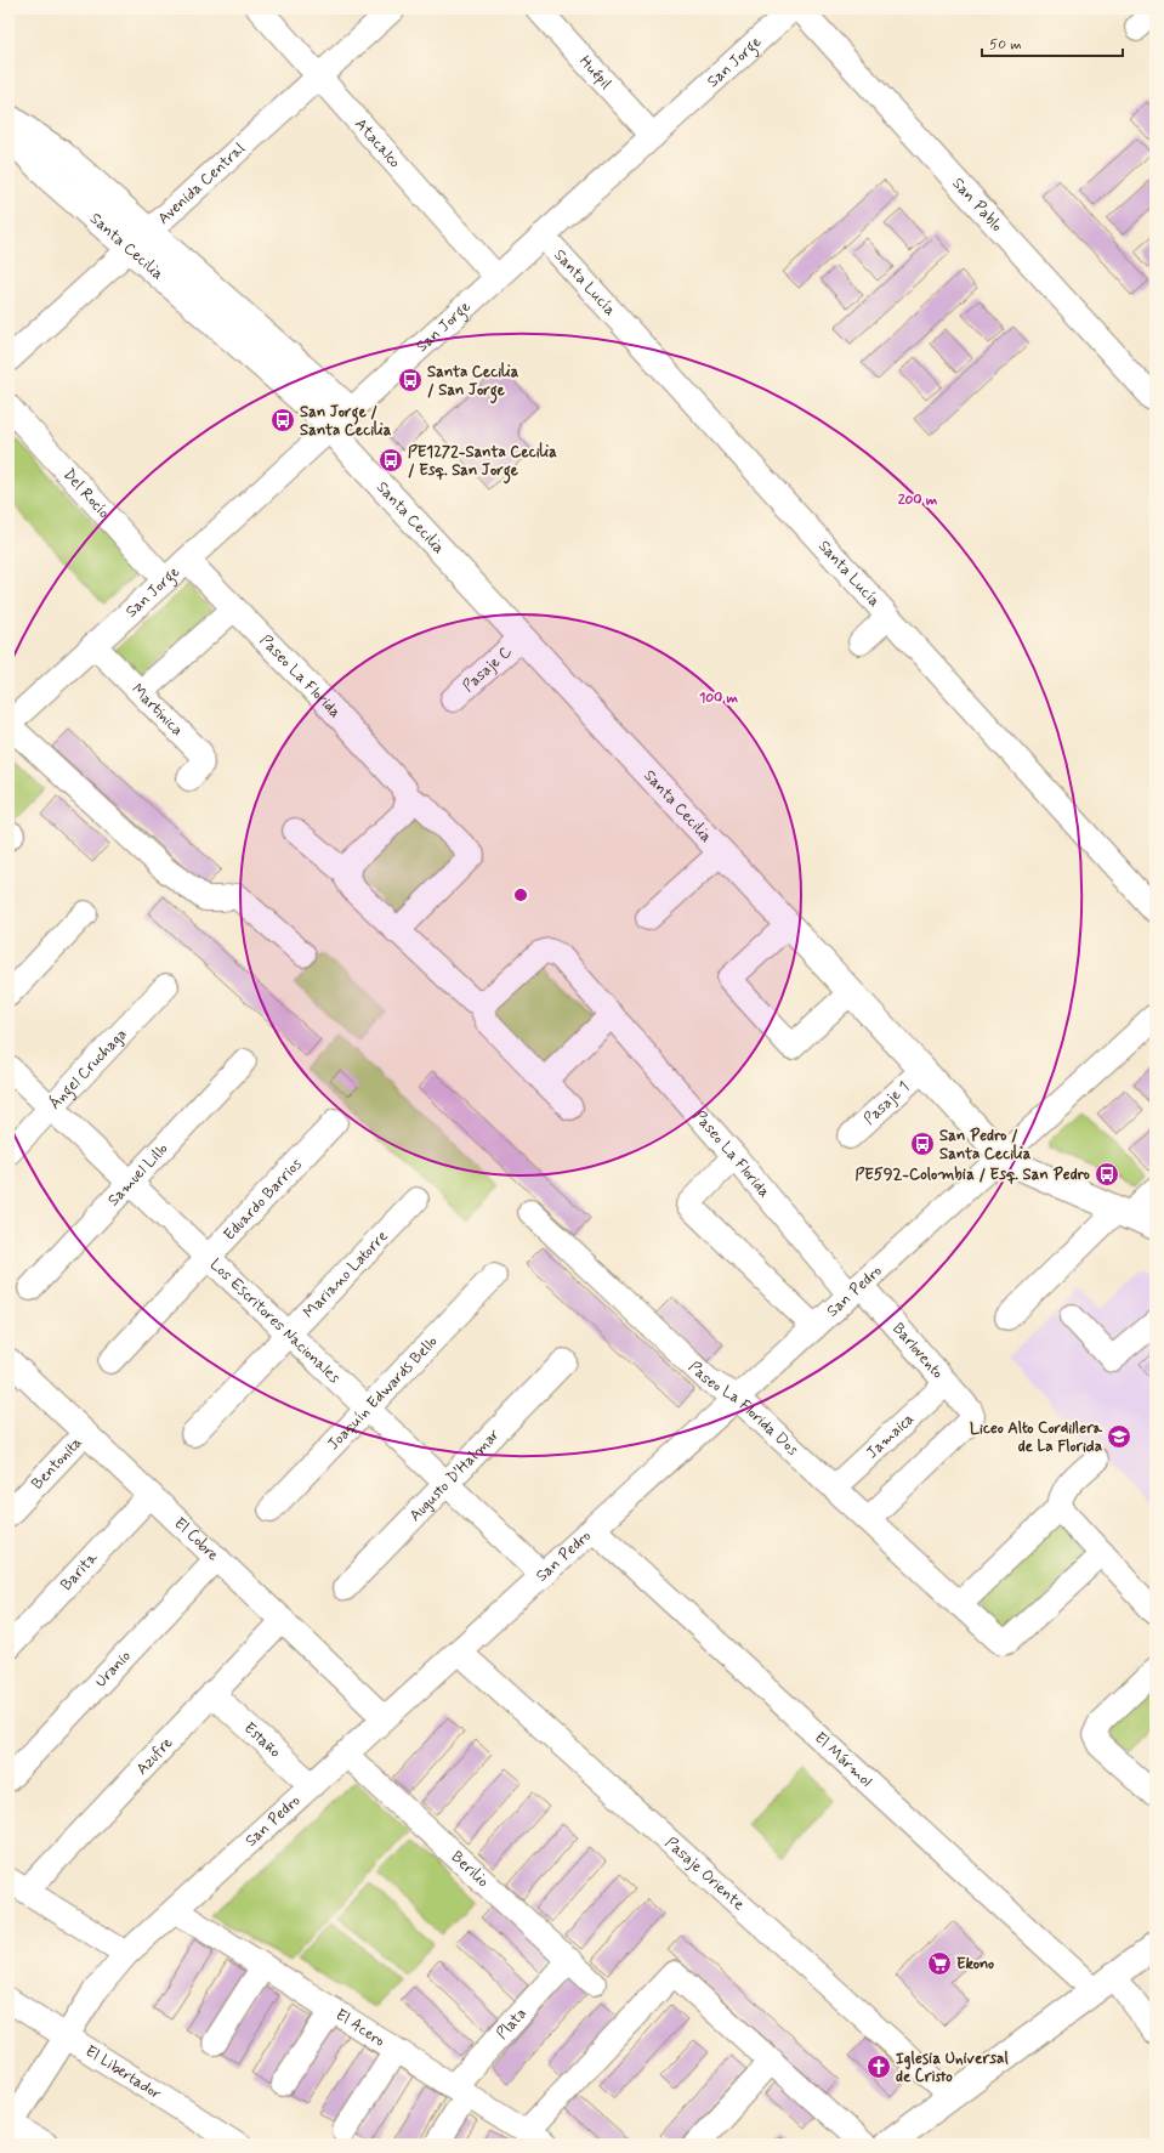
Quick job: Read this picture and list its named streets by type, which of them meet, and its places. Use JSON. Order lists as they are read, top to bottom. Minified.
{"streets":{"main road":["San Jorge","Santa Cecilia"],"street":["Huépil","Atacalco","Avenida Central","San Pablo","Santa Lucía","Del Rocío","Pasaje C","Paseo La Florida","Martinica","Ángel Cruchaga","Pasaje 1","Samuel Lillo","Eduardo Barrios","Mariano Latorre","San Pedro","Los Escritores Nacionales","Barlovento","Joaquín Edwards Bello","Paseo La Florida Dos","Jamaica","Bentonita","Augusto D'Halmar","El Cobre","Barita","Uranio","Estaño","Azufre","El Mármol","Berilio","Pasaje Oriente","Plata","El Acero","El Libertador"]},"crossings":[["San Jorge","Huépil"],["San Jorge","Atacalco"],["San Jorge","Santa Cecilia"],["San Jorge","Santa Lucía"],["San Jorge","Del Rocío"],["San Jorge","Paseo La Florida"],["San Jorge","Martinica"],["Atacalco","Avenida Central"],["Avenida Central","Santa Cecilia"],["Santa Cecilia","Pasaje C"],["Santa Cecilia","Pasaje 1"],["Santa Cecilia","San Pedro"],["Paseo La Florida","San Pedro"],["Paseo La Florida","Barlovento"],["Ángel Cruchaga","Los Escritores Nacionales"],["Samuel Lillo","Los Escritores Nacionales"],["Eduardo Barrios","Los Escritores Nacionales"],["Mariano Latorre","Los Escritores Nacionales"],["San Pedro","Los Escritores Nacionales"],["San Pedro","Barlovento"],["San Pedro","Paseo La Florida Dos"],["San Pedro","El Cobre"],["San Pedro","Estaño"],["San Pedro","El Mármol"],["San Pedro","Berilio"],["San Pedro","Pasaje Oriente"],["San Pedro","El Acero"],["San Pedro","El Libertador"],["Los Escritores Nacionales","Joaquín Edwards Bello"],["Los Escritores Nacionales","Augusto D'Halmar"],["Barlovento","Paseo La Florida Dos"],["Barlovento","Jamaica"],["Paseo La Florida Dos","Jamaica"],["Bentonita","El Cobre"],["El Cobre","Barita"],["El Cobre","Uranio"],["El Cobre","Azufre"],["Estaño","Azufre"],["Berilio","Plata"],["Plata","El Acero"]],"places":{"bus stop":["Santa Cecilia / San Jorge","San Jorge / Santa Cecilia","PE1272-Santa Cecilia / Esq. San Jorge","San Pedro / Santa Cecilia","PE592-Colombia / Esq. San Pedro"],"school or university":["Liceo Alto Cordillera de La Florida"],"supermarket":["Ekono"],"church":["Iglesia Universal de Cristo"]},"scale_bar":"50 m","rings":["200 m","100 m"]}
